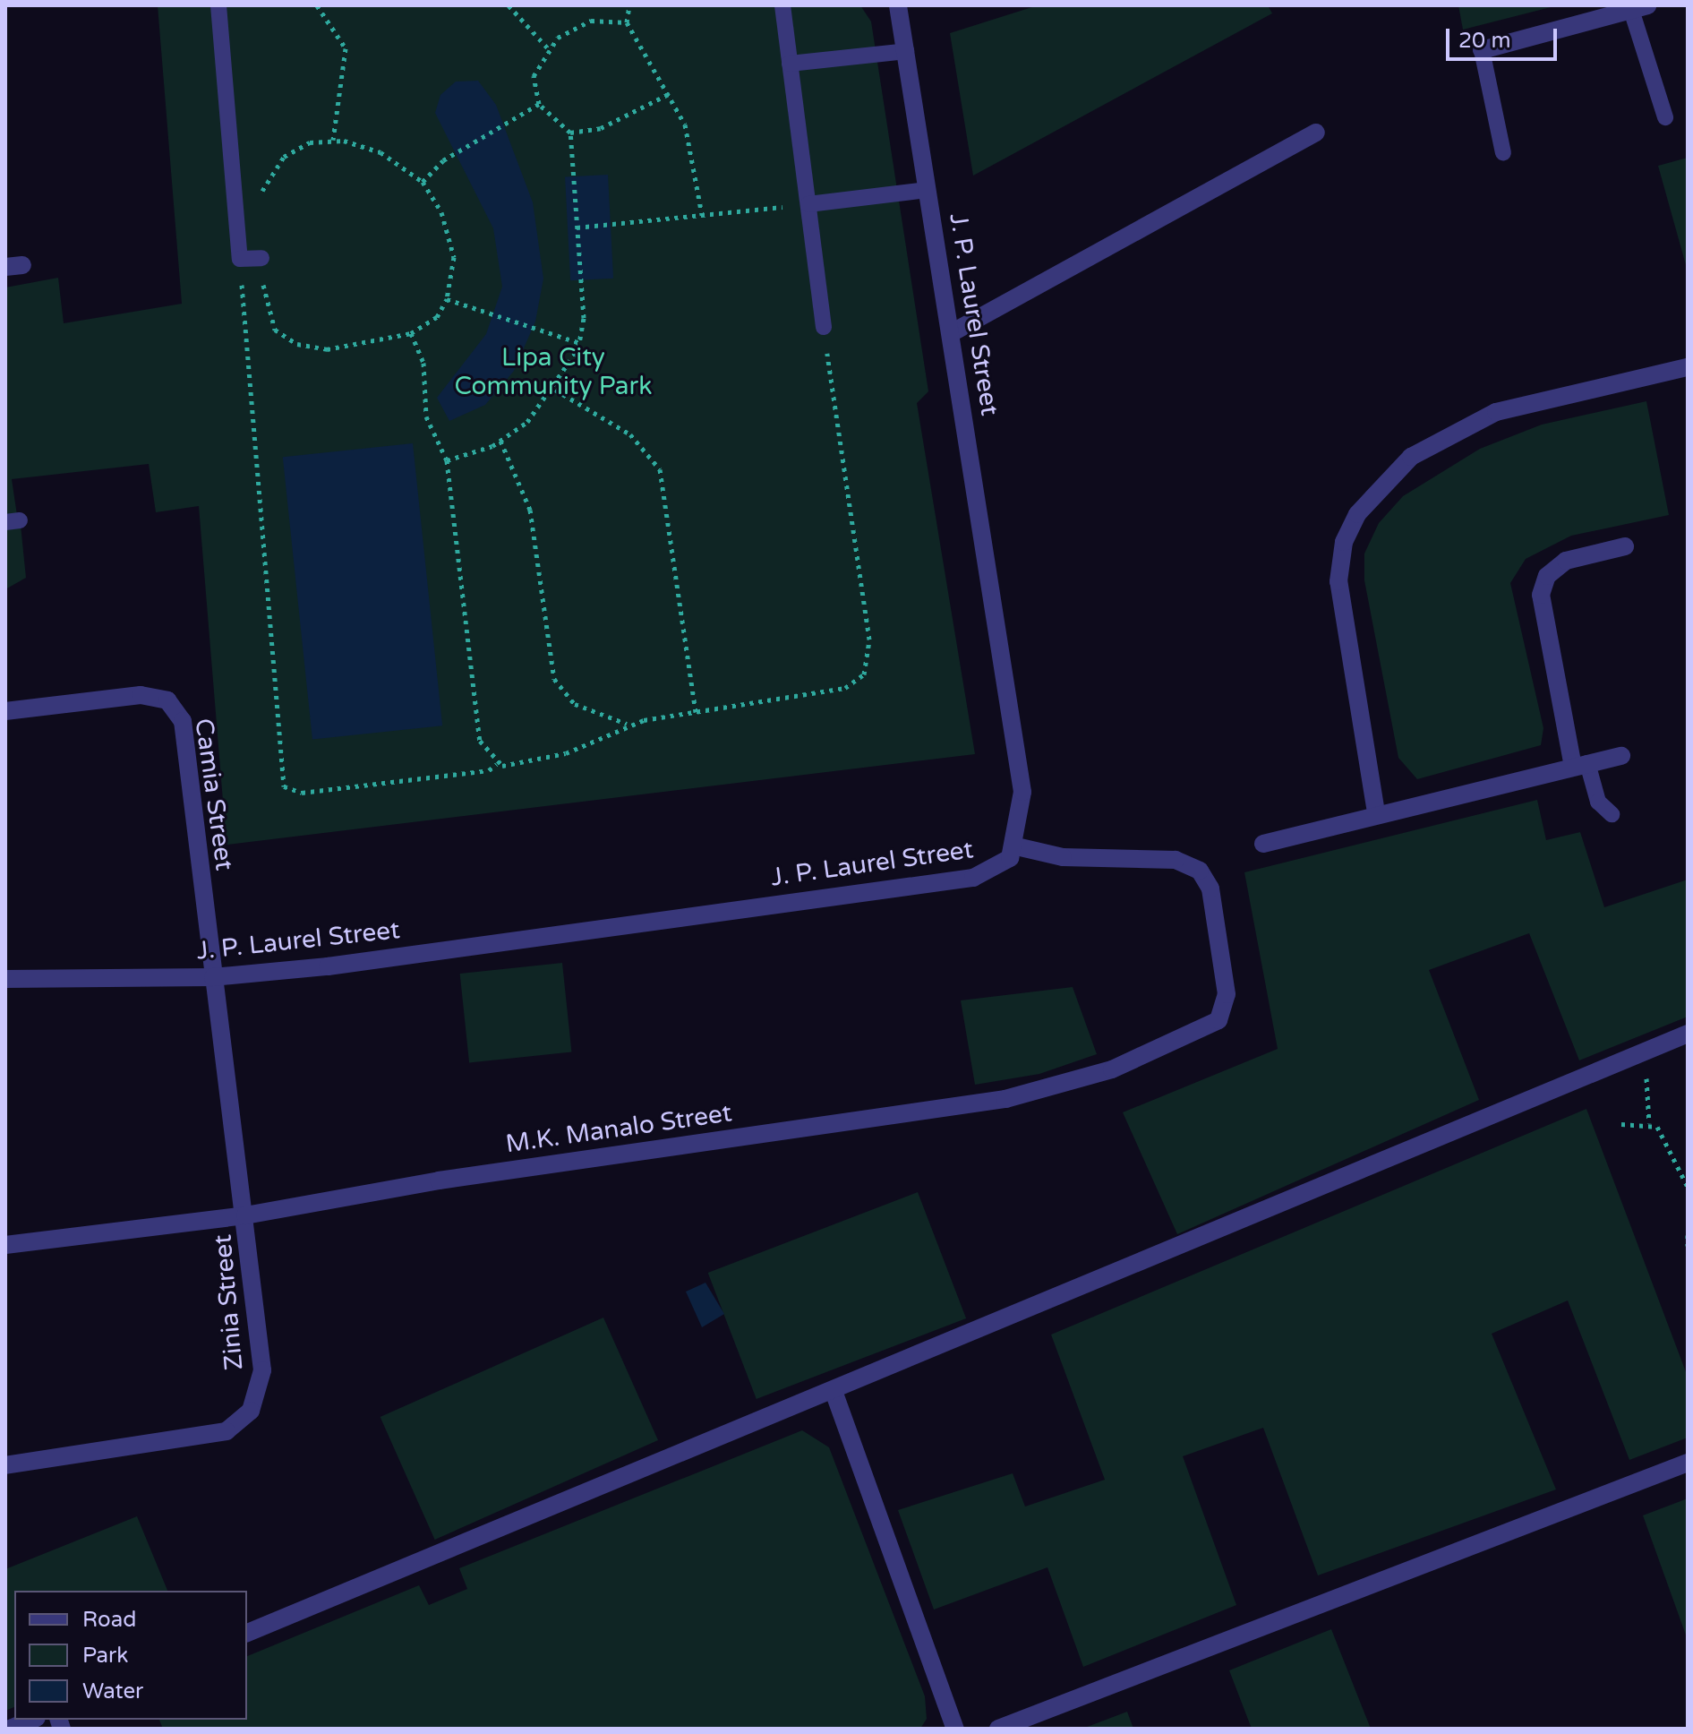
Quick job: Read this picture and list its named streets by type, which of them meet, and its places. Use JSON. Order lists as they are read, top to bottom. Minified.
{"streets":{"street":["J. P. Laurel Street","Camia Street","M.K. Manalo Street","Zinia Street"]},"crossings":[["J. P. Laurel Street","Camia Street"],["J. P. Laurel Street","M.K. Manalo Street"],["J. P. Laurel Street","Zinia Street"],["Camia Street","Zinia Street"],["M.K. Manalo Street","Zinia Street"]],"parks":["Lipa City Community Park"],"legend":["Road","Park","Water"],"scale_bar":"20 m"}
